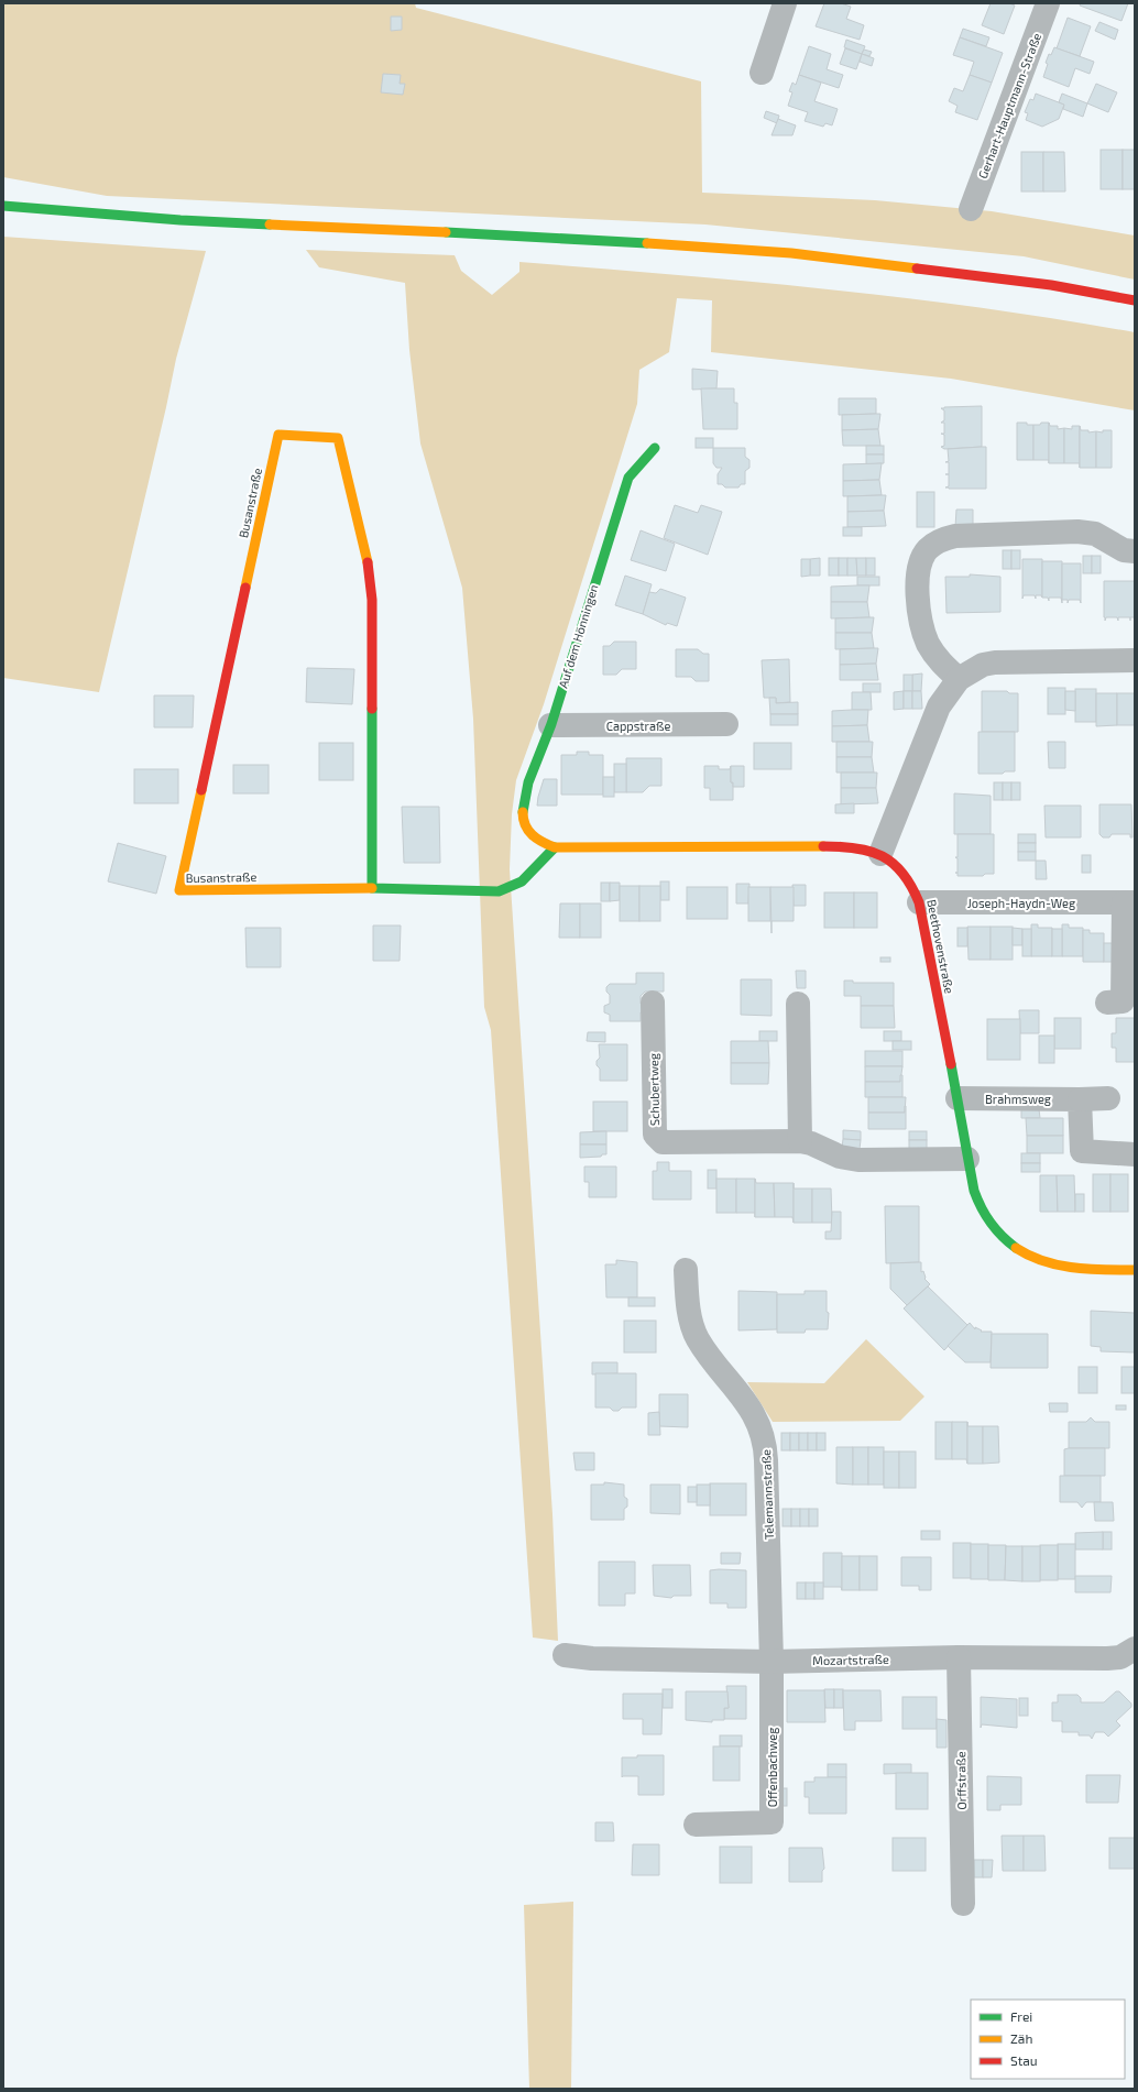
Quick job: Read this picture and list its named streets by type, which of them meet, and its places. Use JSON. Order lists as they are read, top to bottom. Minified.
{"streets":{"street":["Gerhart-Hauptmann-Straße","Busanstraße","Auf dem Hönningen","Cappstraße","Joseph-Haydn-Weg","Beethovenstraße","Schubertweg","Brahmsweg","Telemannstraße","Mozartstraße","Offenbachweg","Orffstraße"]},"crossings":[["Busanstraße","Beethovenstraße"],["Auf dem Hönningen","Cappstraße"],["Auf dem Hönningen","Beethovenstraße"],["Joseph-Haydn-Weg","Beethovenstraße"],["Beethovenstraße","Schubertweg"],["Beethovenstraße","Brahmsweg"],["Telemannstraße","Mozartstraße"],["Telemannstraße","Offenbachweg"],["Mozartstraße","Offenbachweg"],["Mozartstraße","Orffstraße"]],"legend":["Frei","Zäh","Stau"]}
